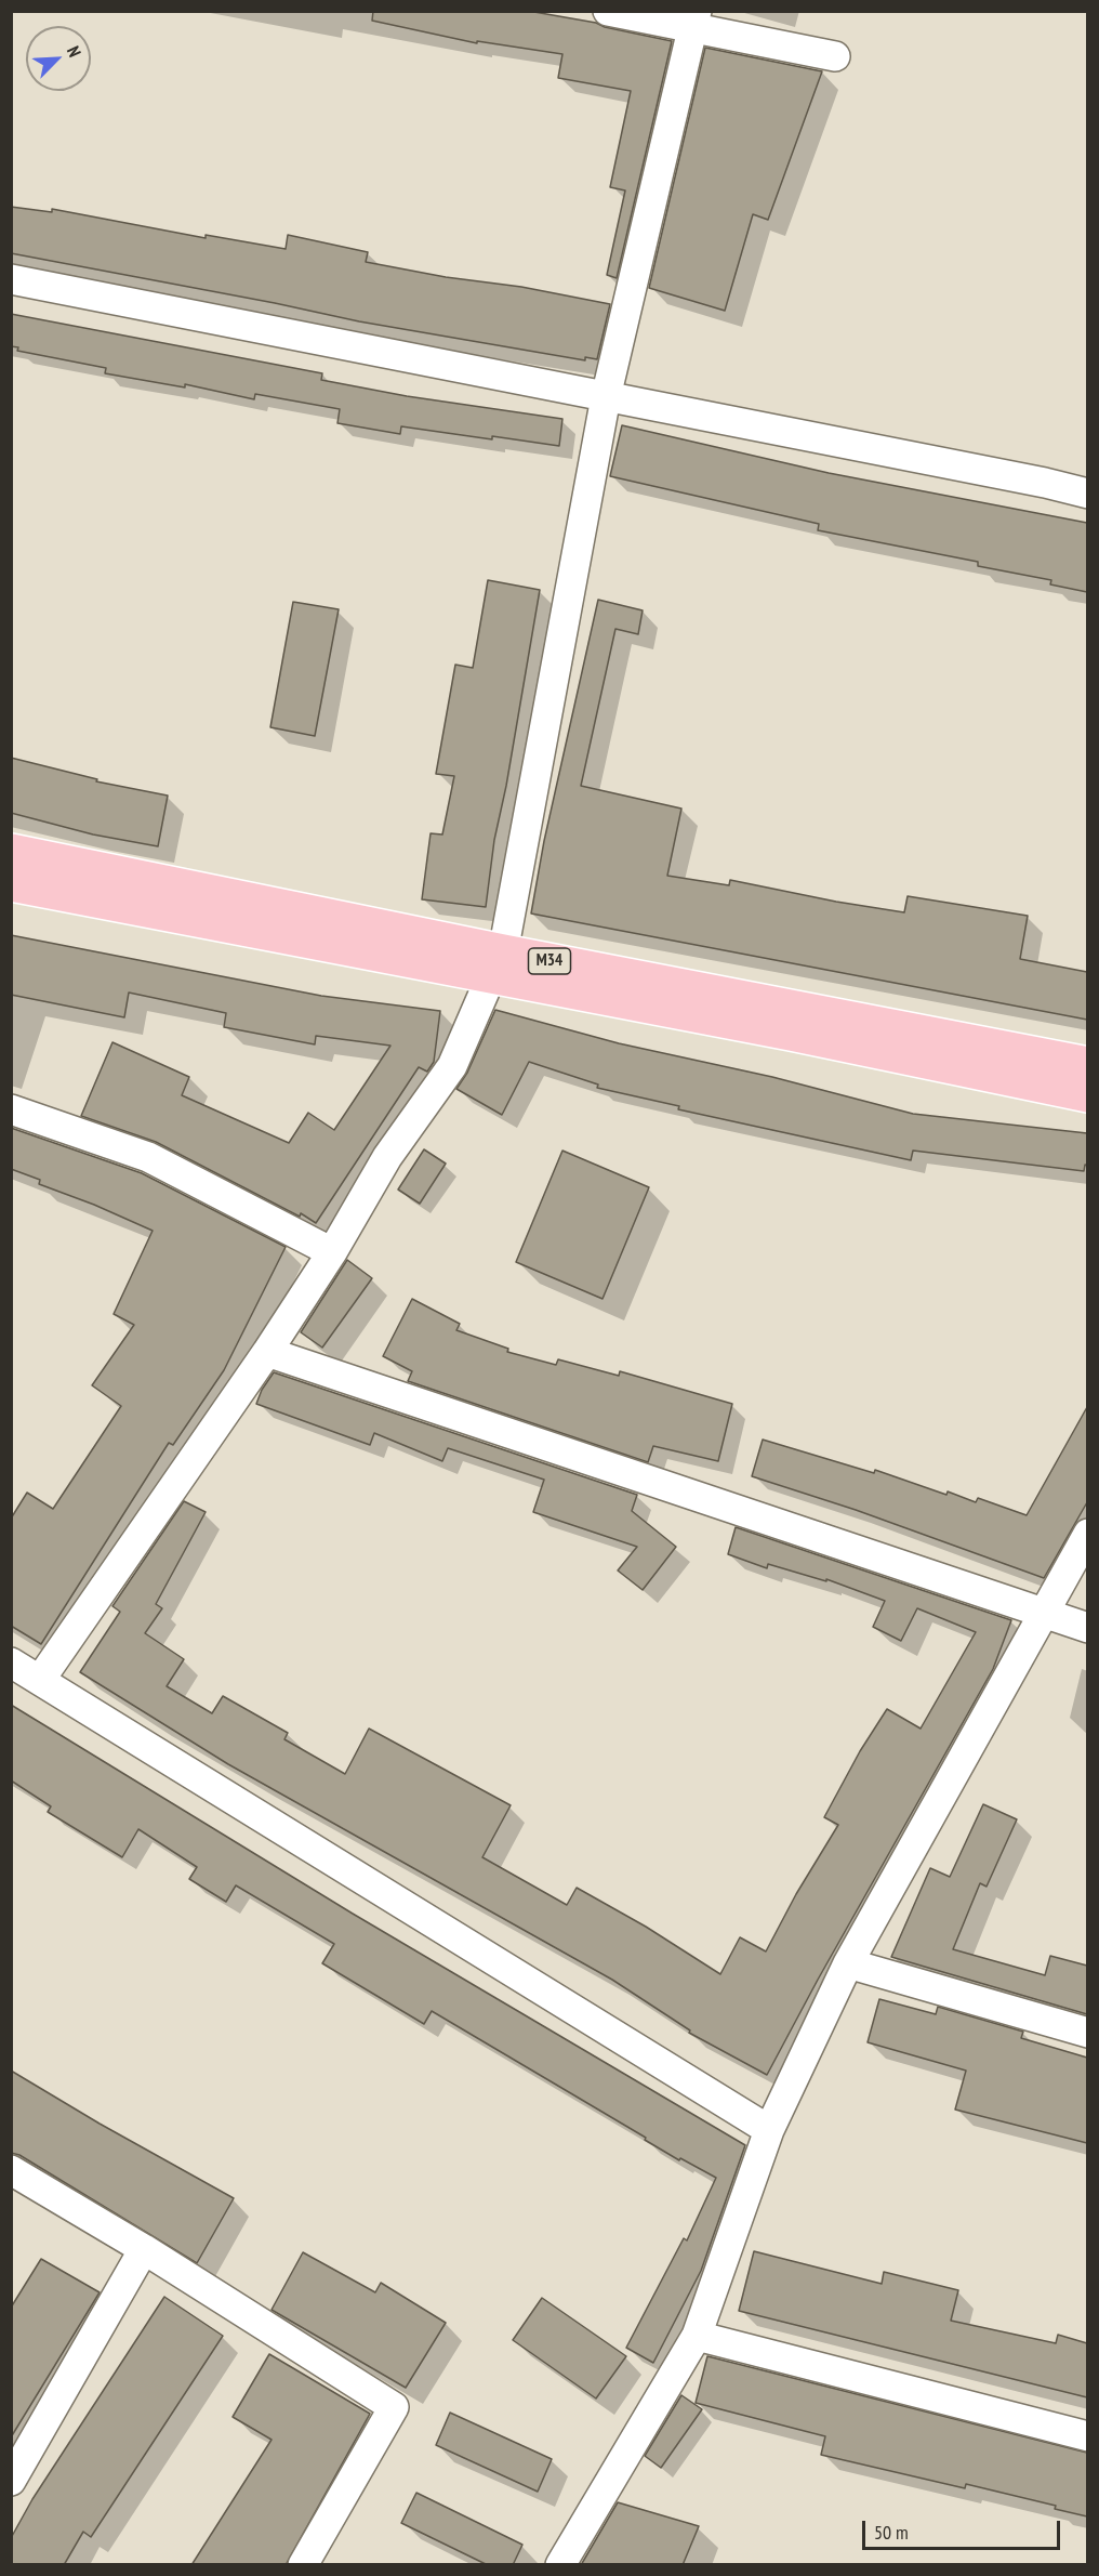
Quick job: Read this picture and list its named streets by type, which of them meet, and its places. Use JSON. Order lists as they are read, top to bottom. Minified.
{"streets":{"main road":["M34"]},"scale_bar":"50 m","north":"top right"}
